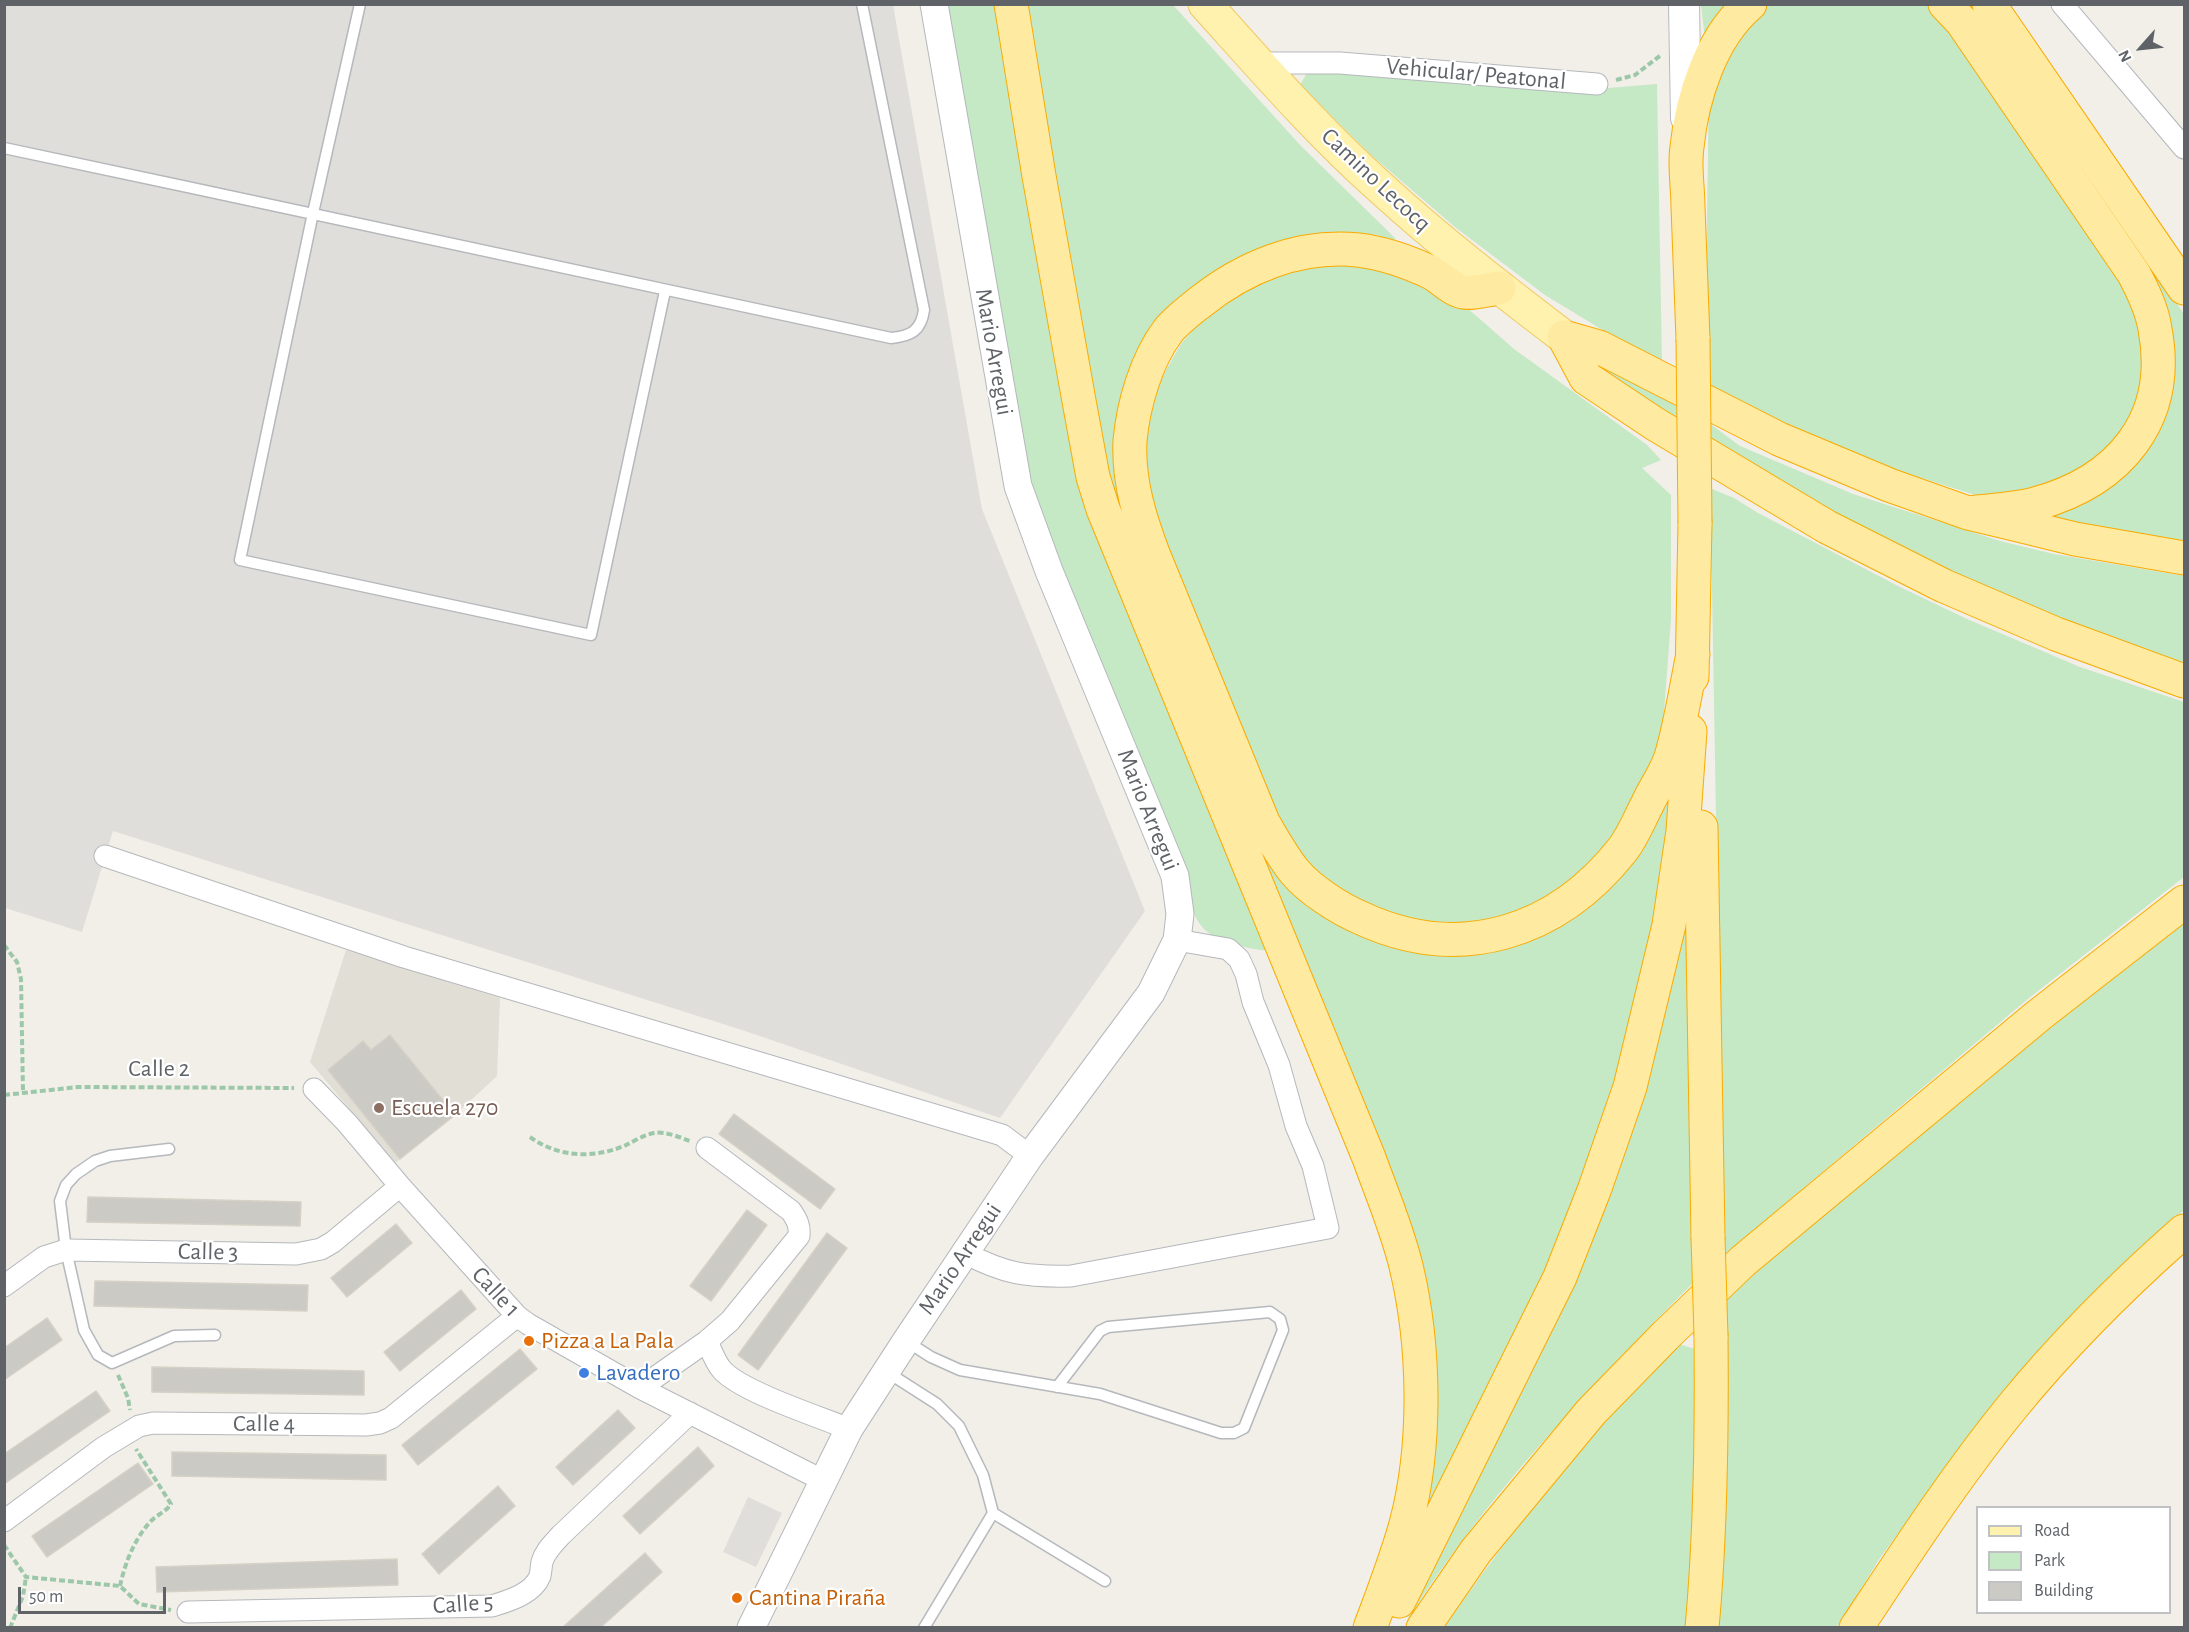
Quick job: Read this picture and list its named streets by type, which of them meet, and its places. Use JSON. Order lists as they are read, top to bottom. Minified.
{"streets":{"main road":["Camino Lecocq"],"street":["Vehicular/ Peatonal","Mario Arregui","Calle 3","Calle 1","Calle 4","Calle 5"],"path":["Calle 2"]},"crossings":[["Vehicular/ Peatonal","Camino Lecocq"],["Mario Arregui","Calle 1"],["Calle 2","Calle 1"],["Calle 3","Calle 1"],["Calle 1","Calle 4"],["Calle 1","Calle 5"]],"places":["Escuela 270","Pizza a La Pala","Lavadero","Cantina Piraña"],"legend":["Road","Park","Building"],"scale_bar":"50 m","north":"bottom left"}
